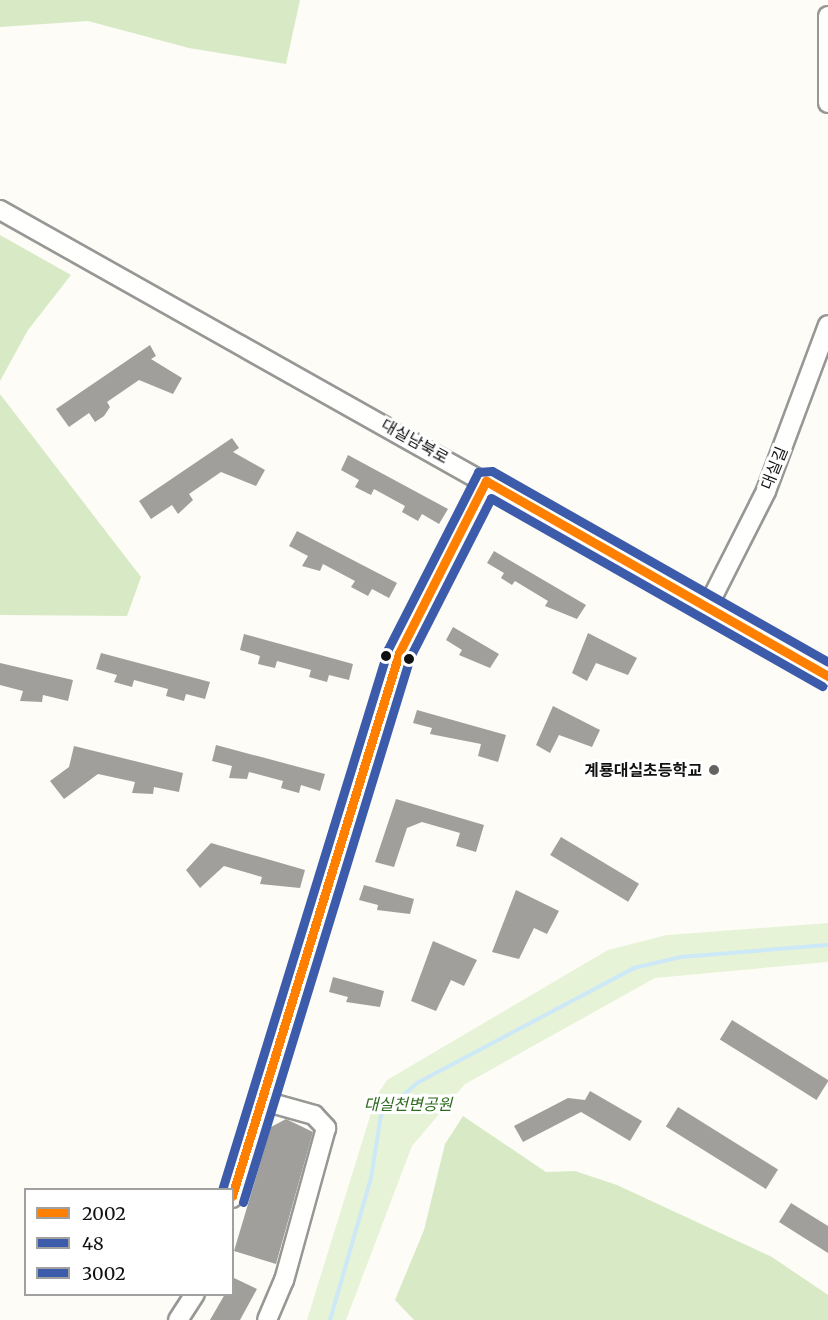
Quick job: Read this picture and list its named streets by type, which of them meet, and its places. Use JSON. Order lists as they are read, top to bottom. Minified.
{"streets":{"street":["대실남북로","대실길"]},"crossings":[["대실남북로","대실길"]],"parks":["대실천변공원"],"places":["계룡대실초등학교"],"lines":["transit line 3002","transit line 2002","transit line 48"],"legend":["2002","48","3002"]}
